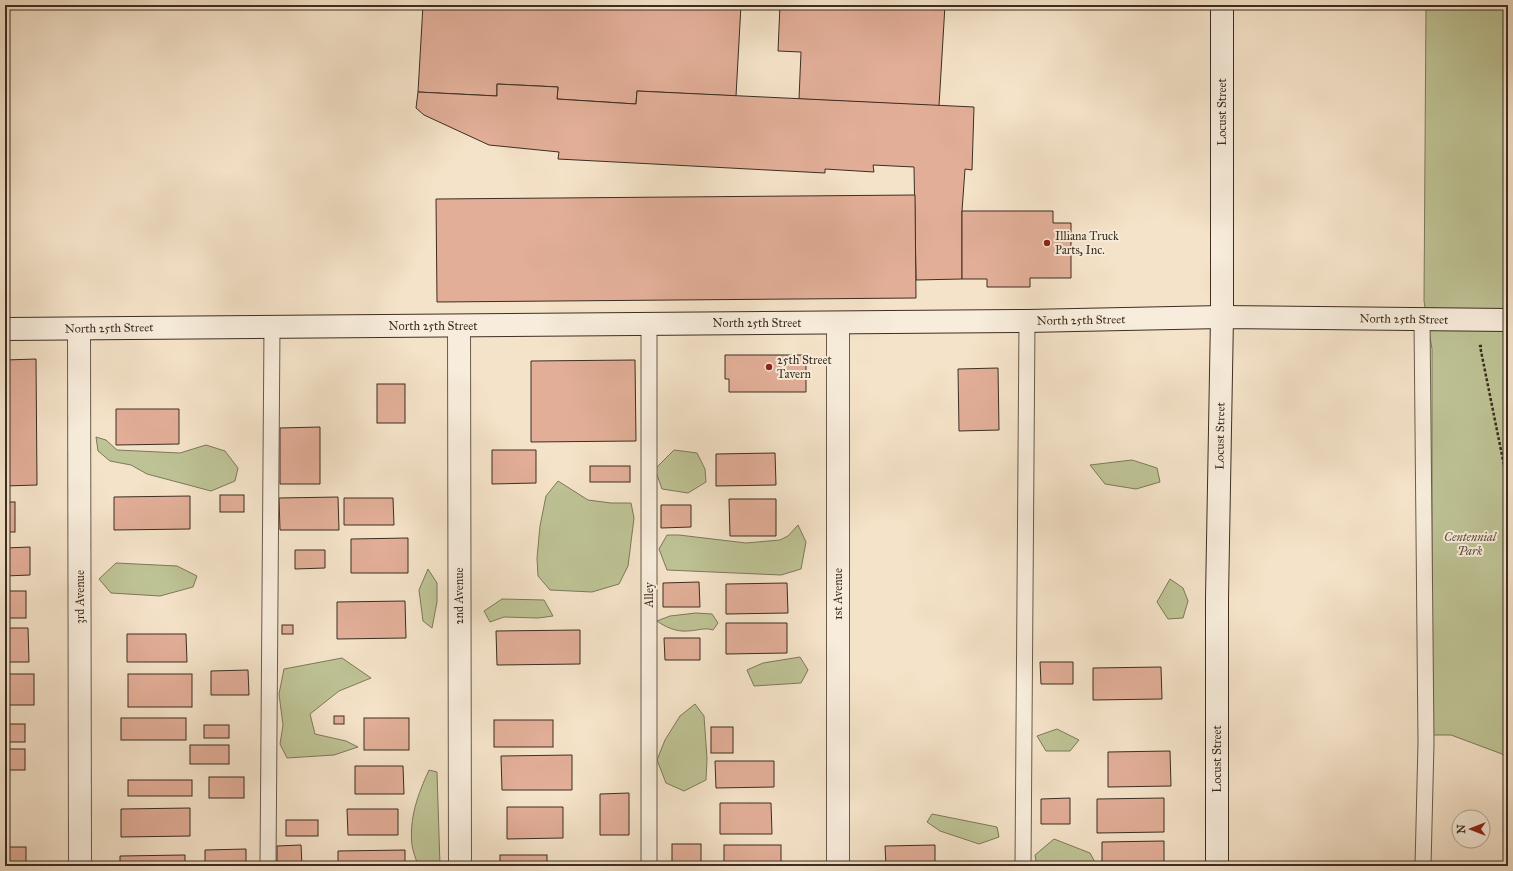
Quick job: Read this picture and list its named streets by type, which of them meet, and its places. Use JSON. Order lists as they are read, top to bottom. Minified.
{"streets":{"street":["Locust Street","North 25th Street","1st Avenue","2nd Avenue","3rd Avenue"],"lane":["Alley"]},"crossings":[["Locust Street","North 25th Street"],["North 25th Street","1st Avenue"],["North 25th Street","Alley"],["North 25th Street","2nd Avenue"],["North 25th Street","3rd Avenue"]],"parks":["Centennial Park"],"places":["Illiana Truck Parts, Inc.","25th Street Tavern"],"north":"left"}
